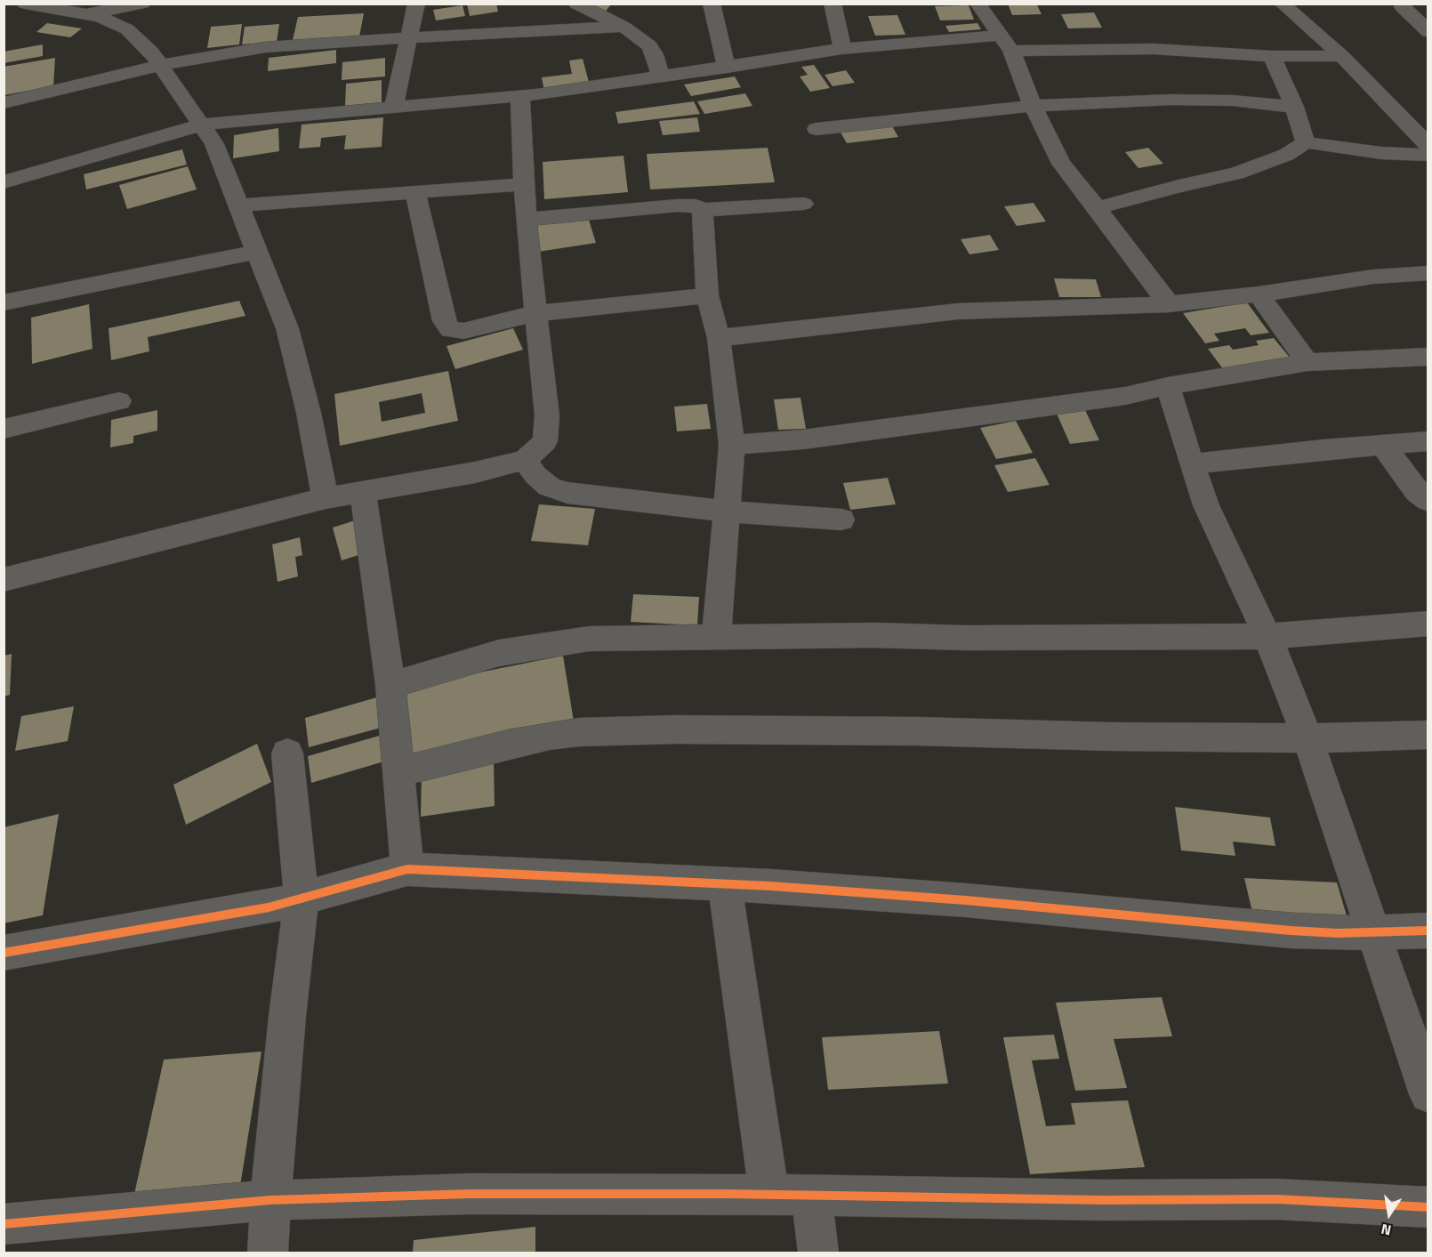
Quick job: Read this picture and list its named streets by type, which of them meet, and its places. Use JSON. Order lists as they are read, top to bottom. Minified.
{"north":"bottom"}
